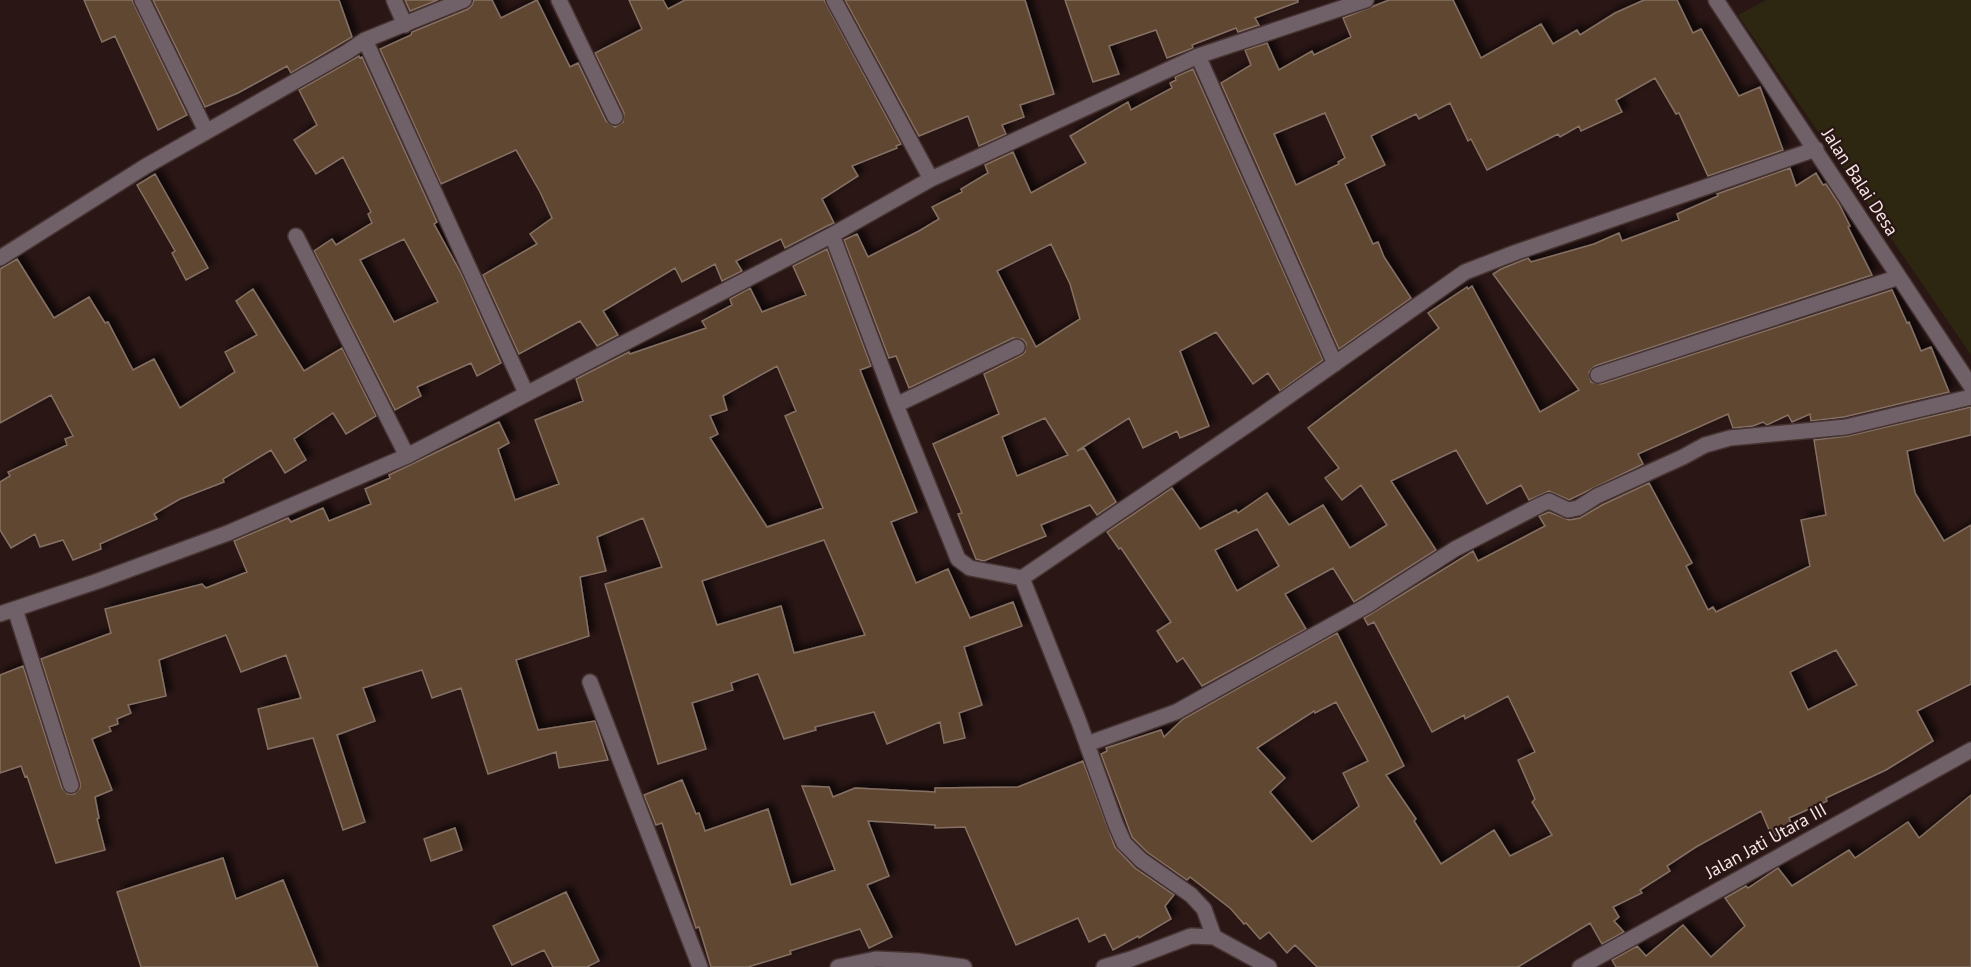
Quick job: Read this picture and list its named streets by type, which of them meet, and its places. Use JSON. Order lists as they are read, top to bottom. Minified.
{"streets":{"street":["Jalan Balai Desa","Jalan Jati Utara III"]}}
